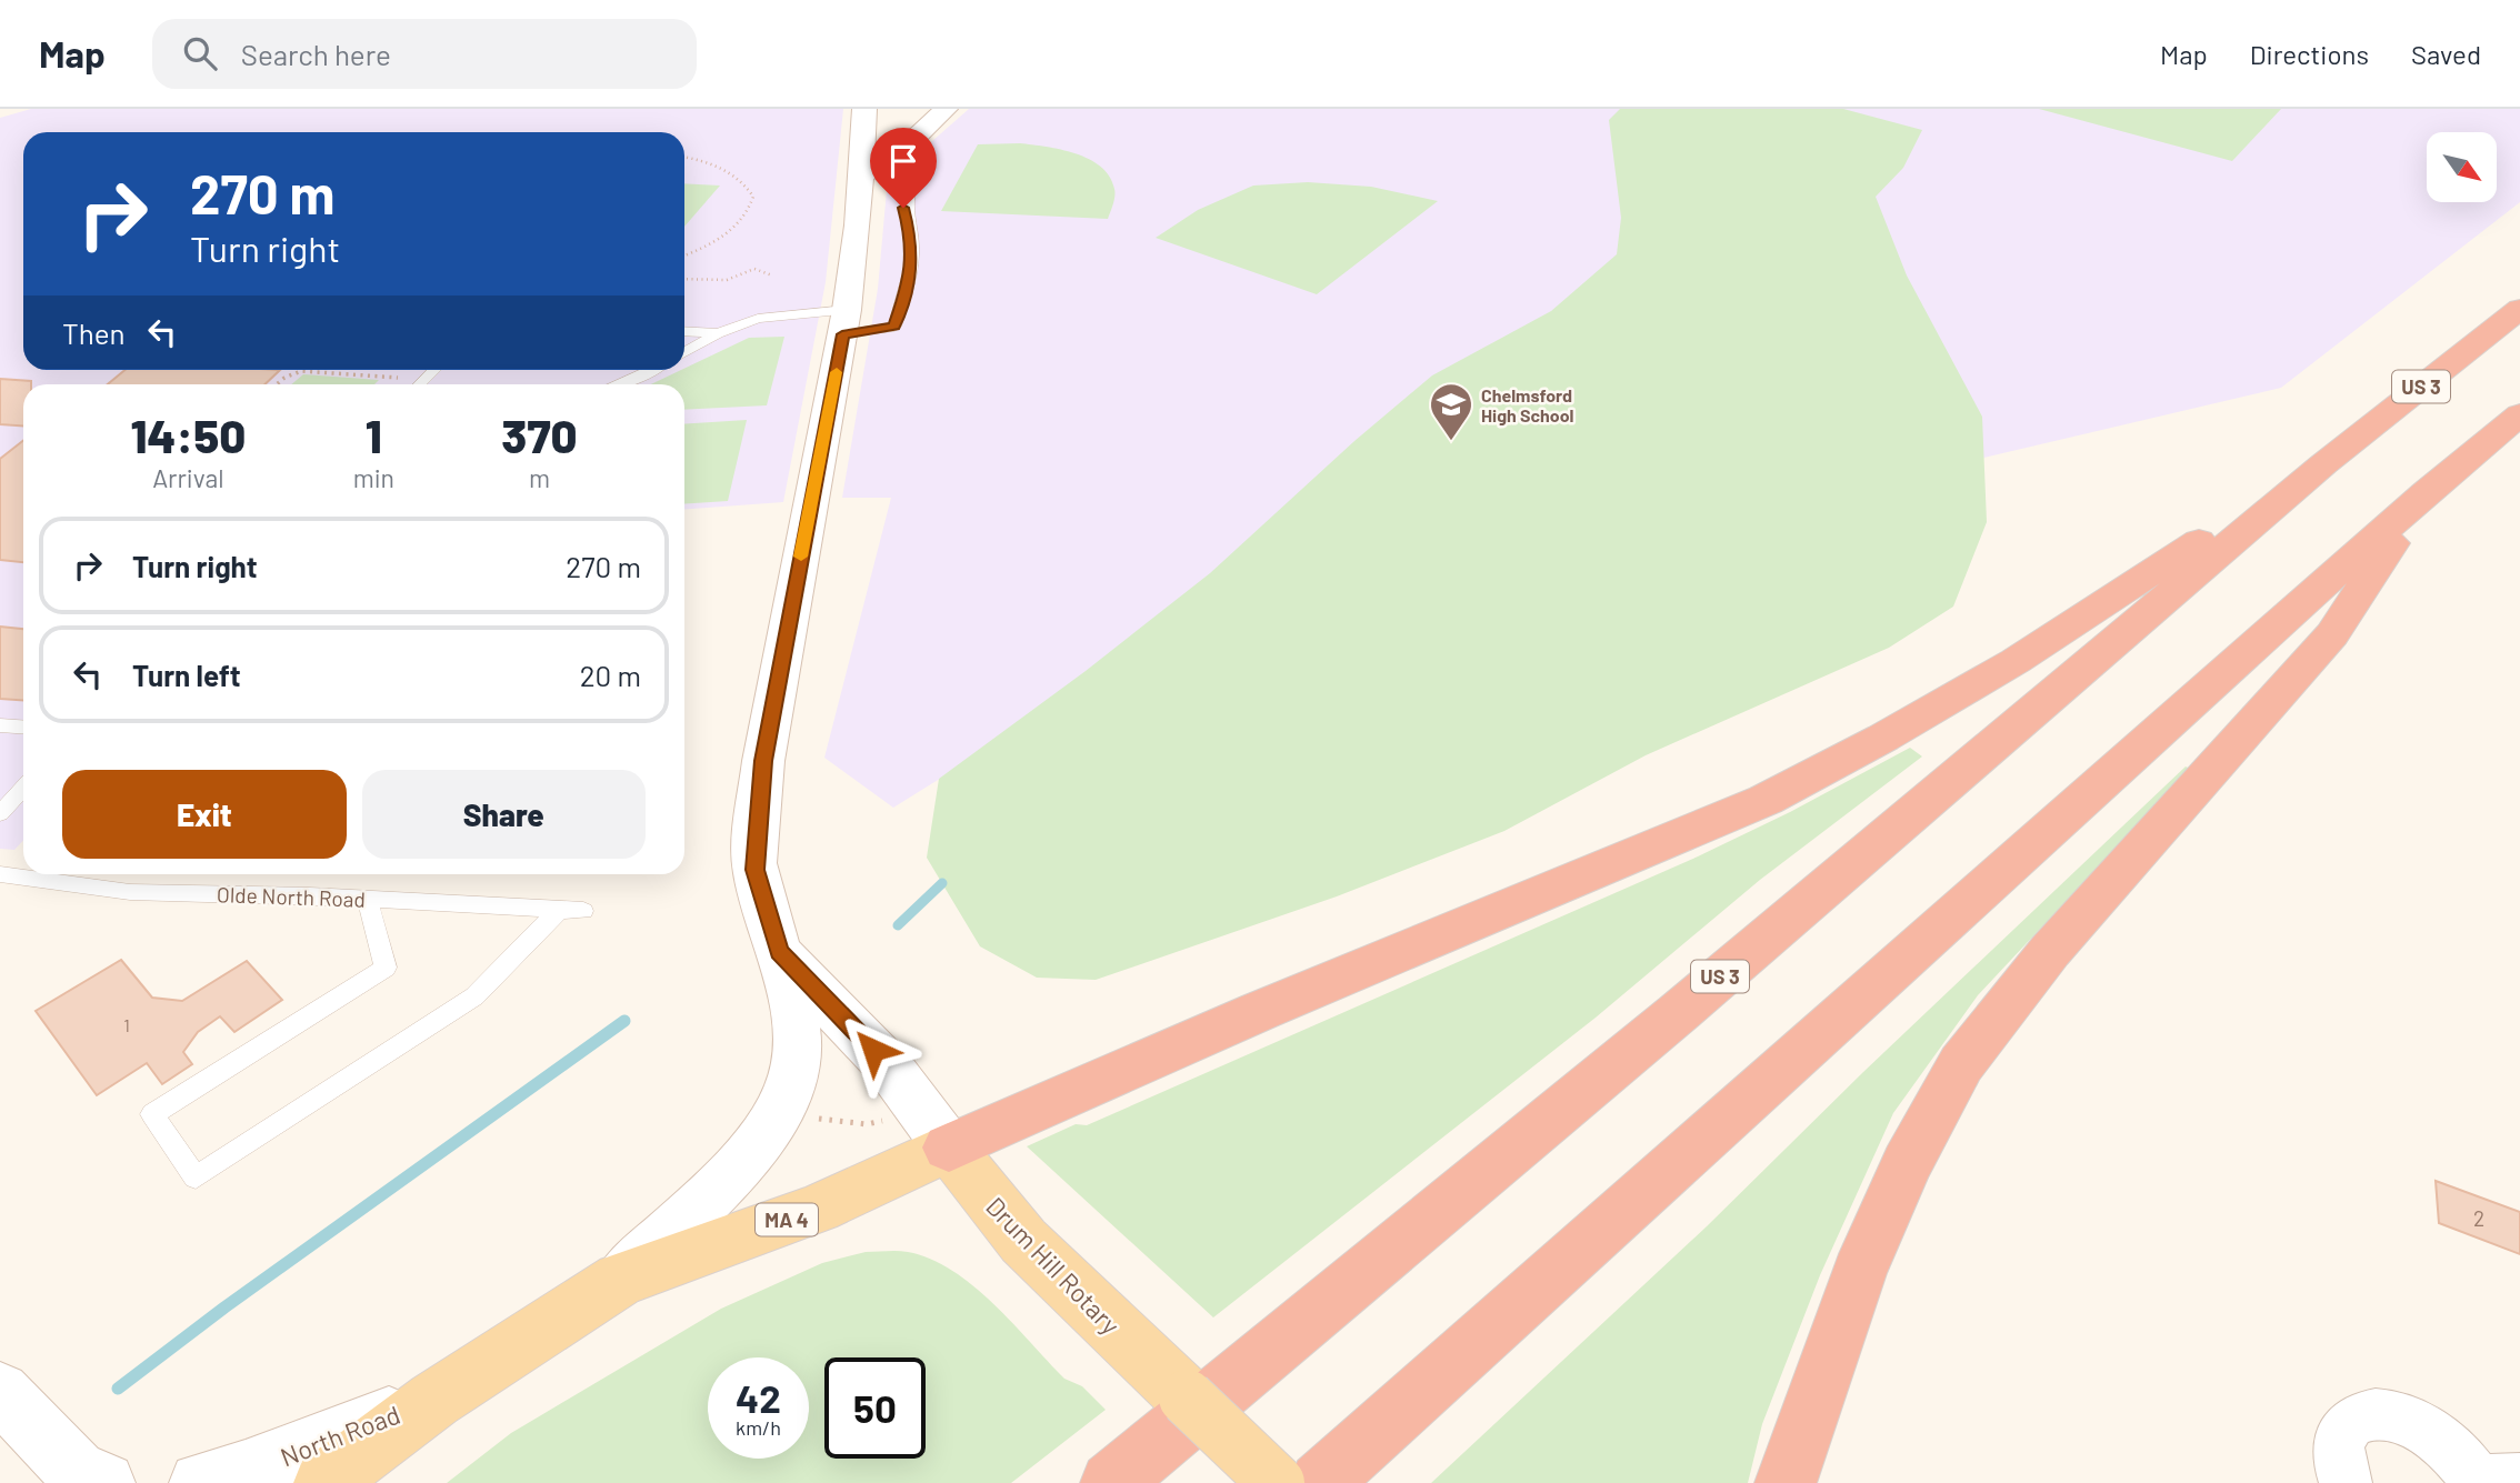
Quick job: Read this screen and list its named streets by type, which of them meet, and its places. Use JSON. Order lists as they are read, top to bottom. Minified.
{"streets":{"highway":["US 3"],"main road":["MA 4","Drum Hill Rotary","North Road"],"lane":["Olde North Road"]},"crossings":[["MA 4","Drum Hill Rotary"],["MA 4","North Road"]],"places":{"school or university":["Chelmsford High School"]},"house_numbers":["1","2"],"north":"bottom right","page":{"header":"Map","search":"Search here","nav":["Map","Directions","Saved"],"turn":["270 m","Turn right"],"then":"Then","eta":["14:50","Arrival","1","min","370","m"],"list":[{"name":"Turn right","value":"270 m"},{"name":"Turn left","value":"20 m"}],"buttons":["Exit","Share"],"speed":"42 km/h","limit":"50"}}
